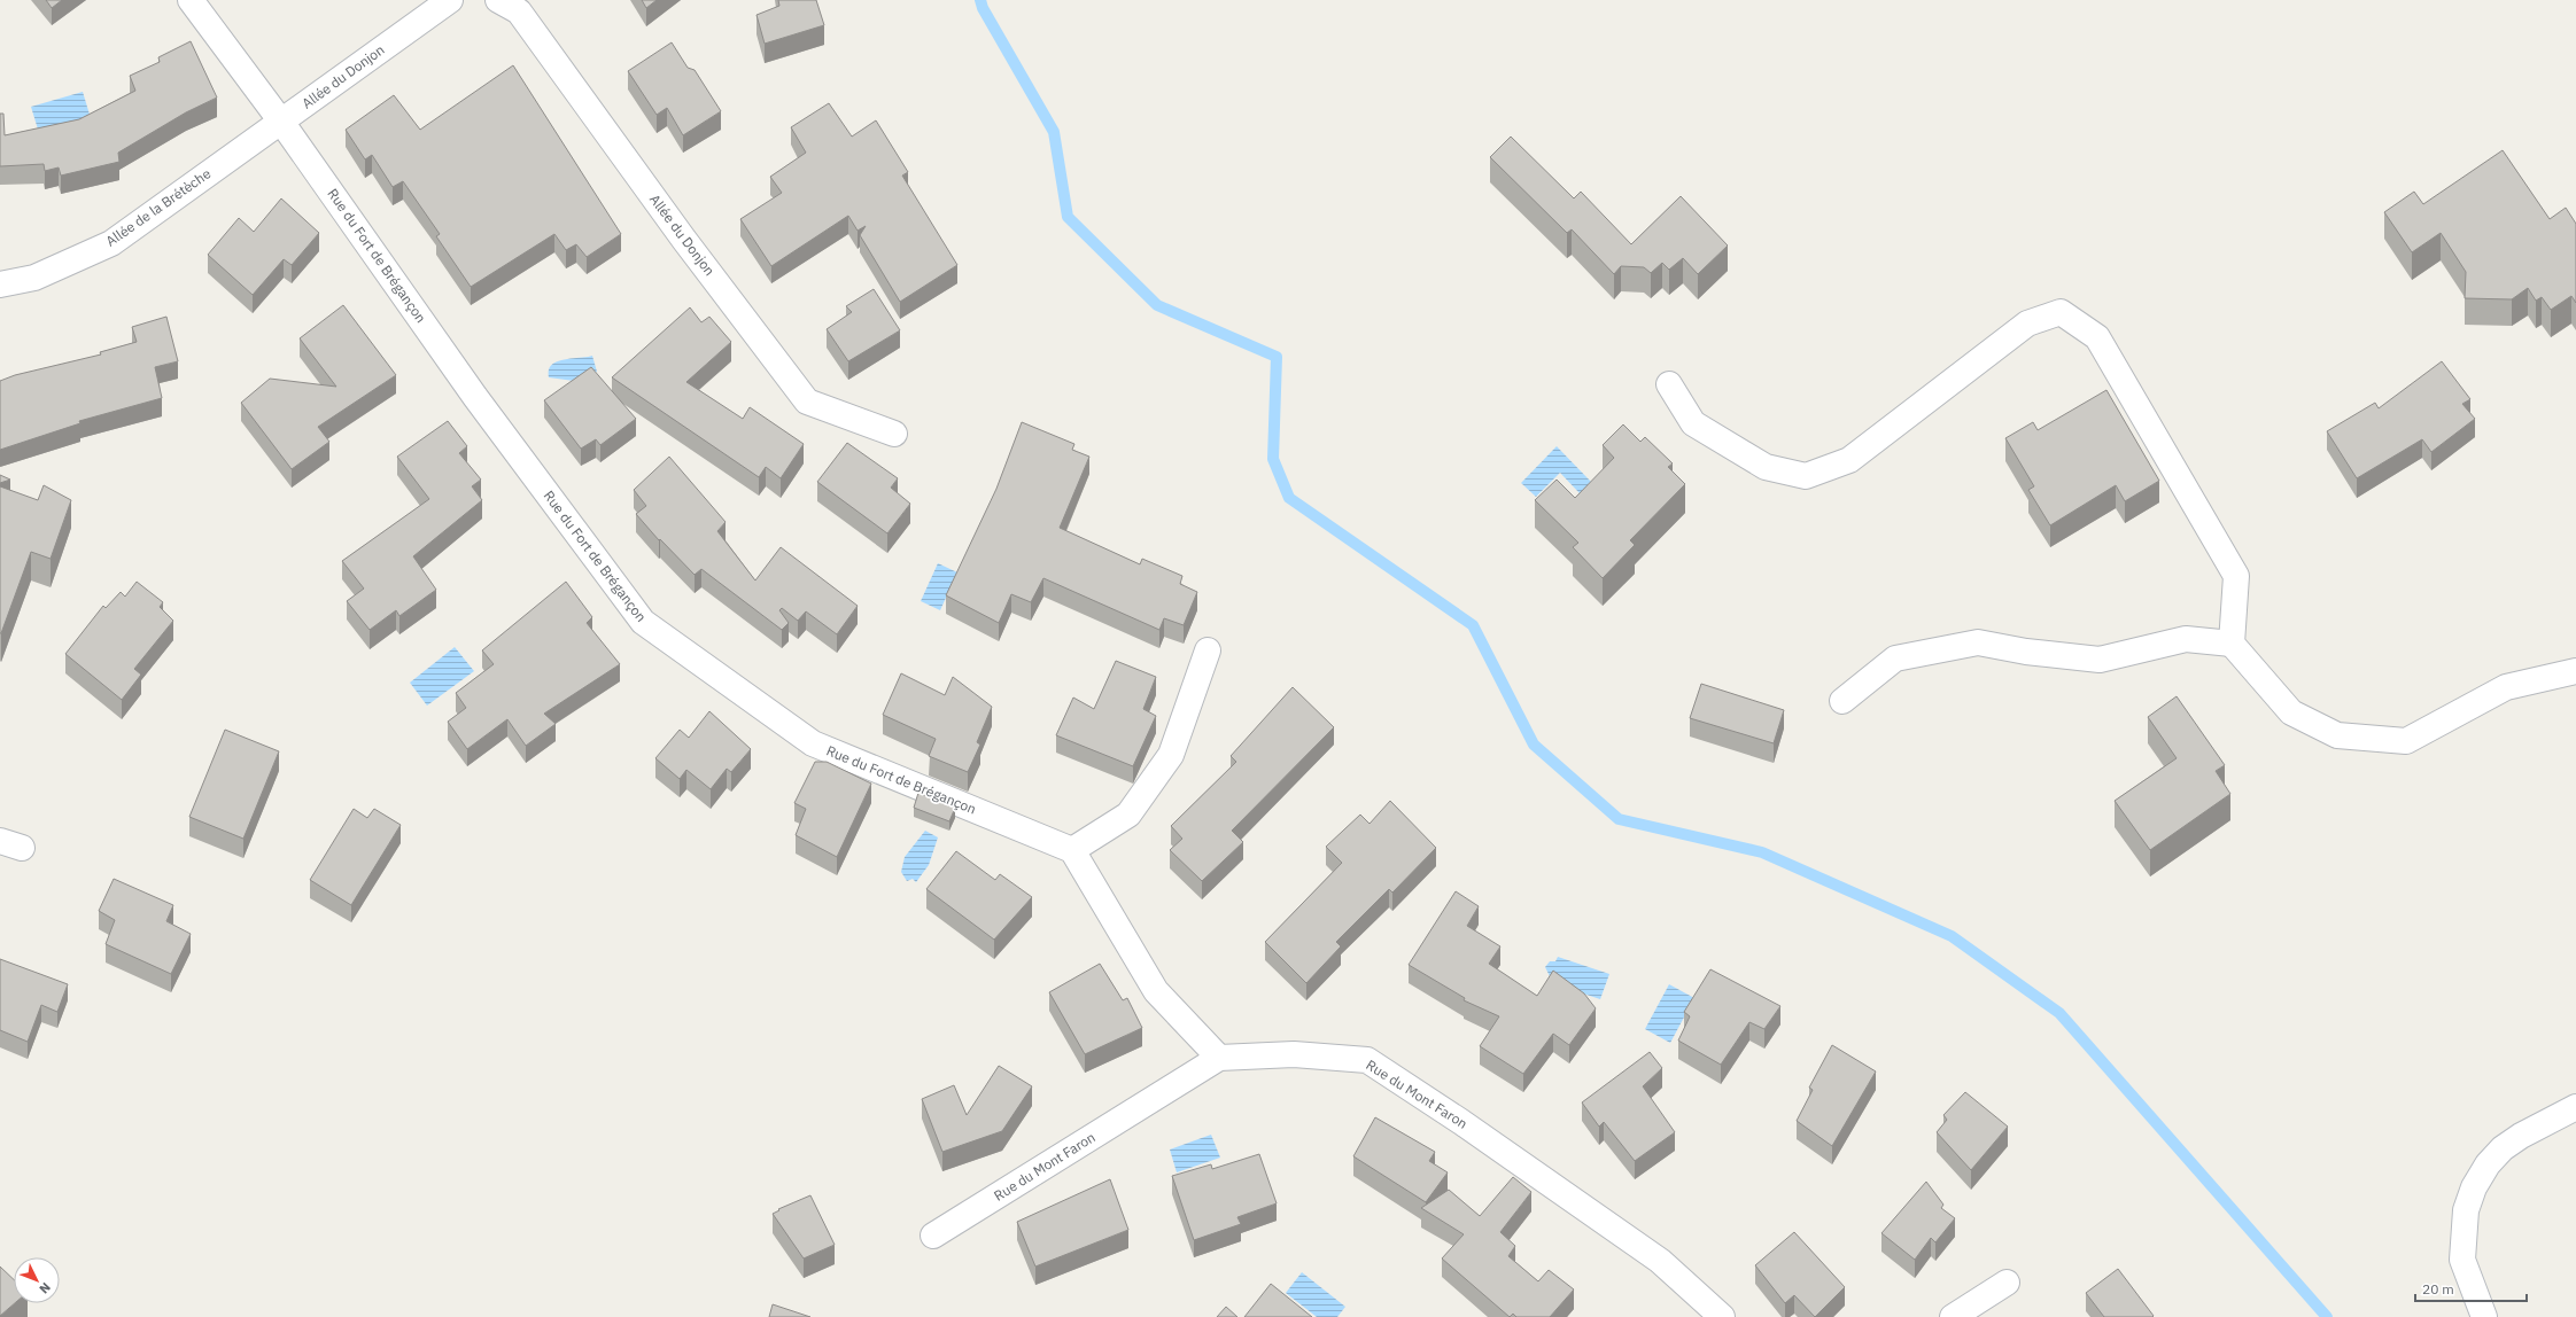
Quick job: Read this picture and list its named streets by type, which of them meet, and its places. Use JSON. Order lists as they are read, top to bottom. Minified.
{"streets":{"street":["Allée du Donjon","Allée de la Brétèche","Rue du Fort de Brégançon","Rue du Mont Faron"]},"crossings":[["Allée du Donjon","Allée de la Brétèche"],["Allée du Donjon","Rue du Fort de Brégançon"],["Allée de la Brétèche","Rue du Fort de Brégançon"]],"scale_bar":"20 m","north":"bottom right"}
